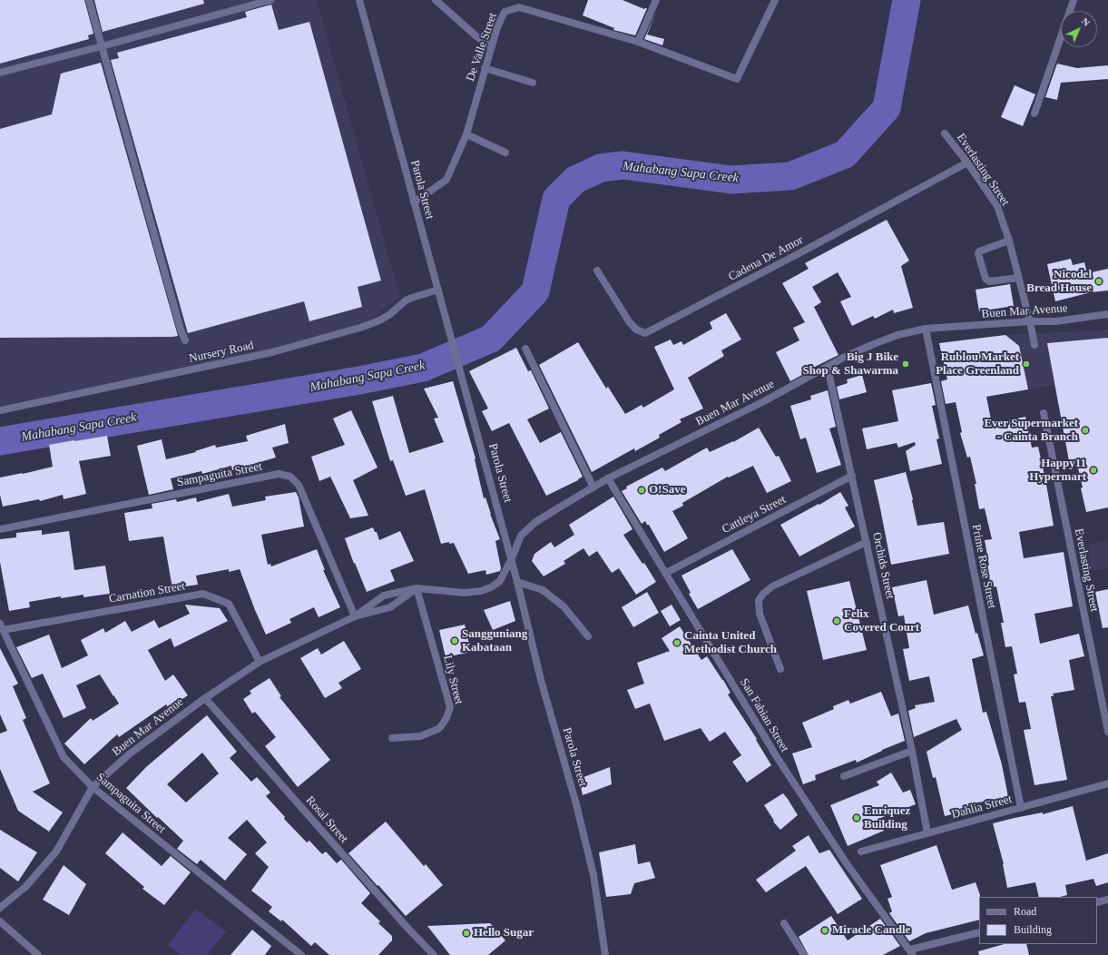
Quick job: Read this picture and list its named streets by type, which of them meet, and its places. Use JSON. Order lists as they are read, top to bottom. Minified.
{"streets":{"street":["De Valle Street","Everlasting Street","Parola Street","Cadena De Amor","Buen Mar Avenue","Nursery Road","Sampaguita Street","Cattleya Street","Orchids Street","Prime Rose Street","Carnation Street","Lily Street","San Fabian Street","Dahlia Street","Rosal Street"]},"crossings":[["De Valle Street","Parola Street"],["Everlasting Street","Cadena De Amor"],["Everlasting Street","Buen Mar Avenue"],["Parola Street","Buen Mar Avenue"],["Parola Street","Nursery Road"],["Buen Mar Avenue","Sampaguita Street"],["Buen Mar Avenue","Orchids Street"],["Buen Mar Avenue","Prime Rose Street"],["Buen Mar Avenue","Carnation Street"],["Buen Mar Avenue","Lily Street"],["Buen Mar Avenue","San Fabian Street"],["Buen Mar Avenue","Rosal Street"],["Sampaguita Street","Carnation Street"],["Cattleya Street","Orchids Street"],["Cattleya Street","San Fabian Street"],["Orchids Street","Dahlia Street"],["Prime Rose Street","Dahlia Street"]],"water":["Mahabang Sapa Creek"],"places":["Nicodel Bread House","Big J Bike Shop & Shawarma","Rublou Market Place Greenland","Ever Supermarket - Cainta Branch","Happy11 Hypermart","O!Save","Felix Covered Court","Sangguniang Kabataan","Cainta United Methodist Church","Enriquez Building","Miracle Candle","Hello Sugar"],"legend":["Road","Building"],"north":"top right"}
